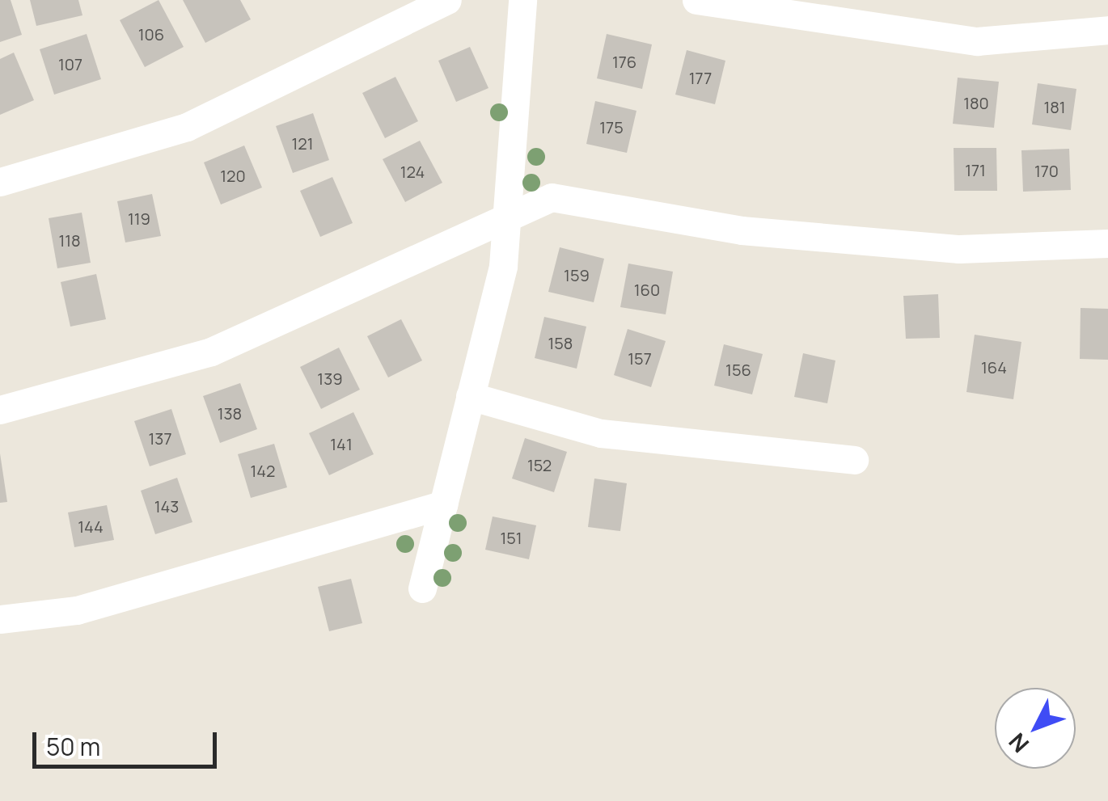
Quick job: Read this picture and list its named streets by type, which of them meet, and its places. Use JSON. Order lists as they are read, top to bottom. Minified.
{"house_numbers":["106","176","107","177","180","181","175","121","171","170","124","120","119","118","159","160","158","157","164","156","139","138","137","141","152","142","143","144","151"],"scale_bar":"50 m","north":"bottom left"}
